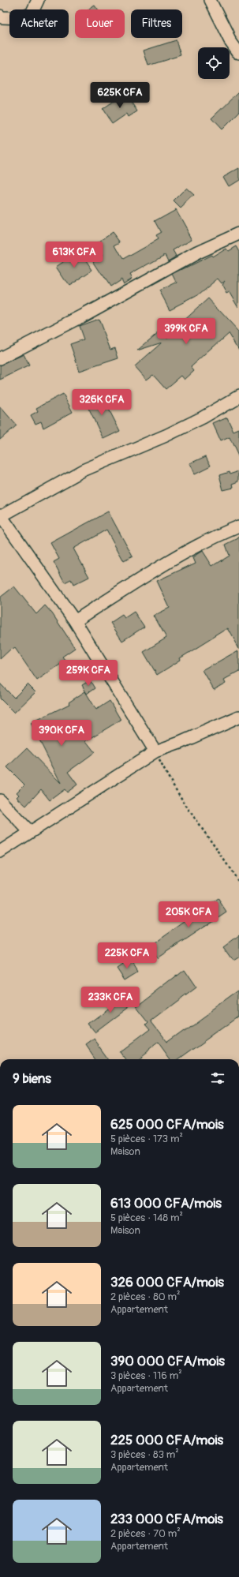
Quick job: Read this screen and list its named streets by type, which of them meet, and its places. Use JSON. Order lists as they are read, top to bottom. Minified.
{"page":{"chip":["Acheter","Louer","Filtres"],"price":["625K CFA","613K CFA","399K CFA","326K CFA","259K CFA","390K CFA","205K CFA","225K CFA","233K CFA"],"heading":"9 biens","list":[{"name":"625 000 CFA/mois","note":"5 pièces · 173 m² · Maison"},{"name":"613 000 CFA/mois","note":"5 pièces · 148 m² · Maison"},{"name":"326 000 CFA/mois","note":"2 pièces · 80 m² · Appartement"},{"name":"390 000 CFA/mois","note":"3 pièces · 116 m² · Appartement"},{"name":"225 000 CFA/mois","note":"3 pièces · 83 m² · Appartement"},{"name":"233 000 CFA/mois","note":"2 pièces · 70 m² · Appartement"}]}}
